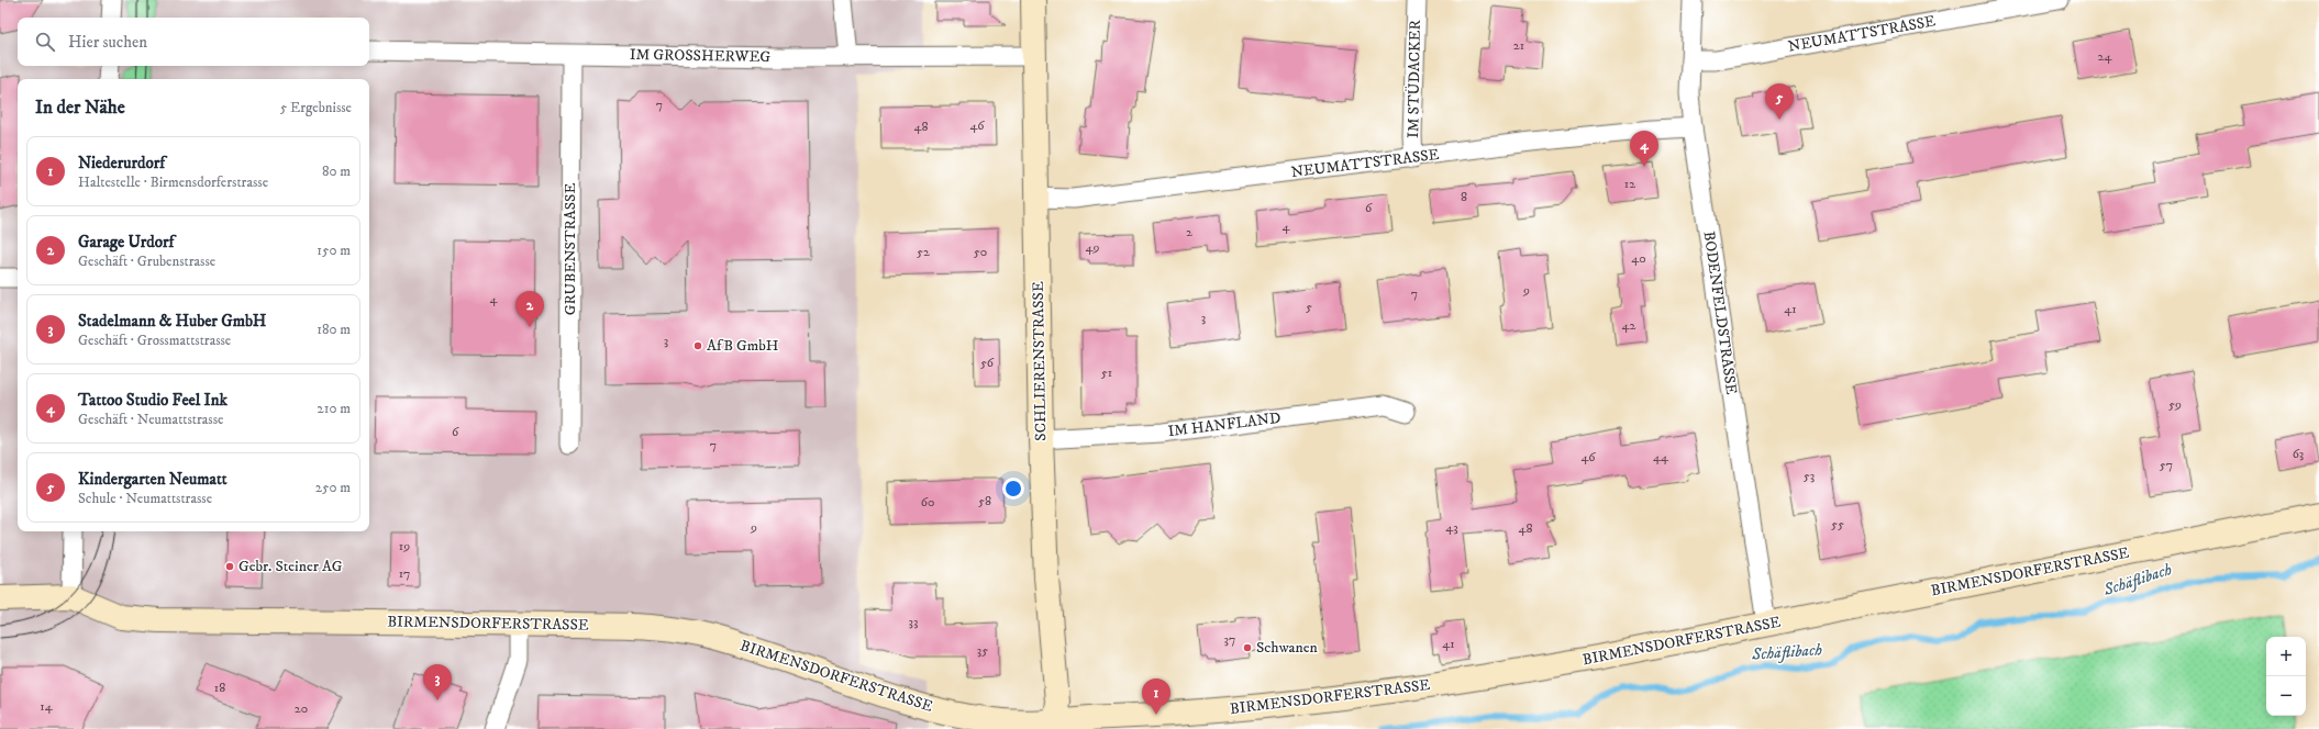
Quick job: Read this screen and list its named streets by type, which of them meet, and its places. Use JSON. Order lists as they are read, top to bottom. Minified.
{"streets":{"main road":["SCHLIERENSTRASSE","BIRMENSDORFERSTRASSE"],"street":["NEUMATTSTRASSE","IM GROSSHERWEG","IM STÜDACKER","GRUBENSTRASSE","BODENFELDSTRASSE","IM HANFLAND"]},"crossings":[["NEUMATTSTRASSE","IM STÜDACKER"],["NEUMATTSTRASSE","BODENFELDSTRASSE"],["NEUMATTSTRASSE","SCHLIERENSTRASSE"],["IM GROSSHERWEG","GRUBENSTRASSE"],["IM GROSSHERWEG","SCHLIERENSTRASSE"],["BODENFELDSTRASSE","BIRMENSDORFERSTRASSE"],["SCHLIERENSTRASSE","IM HANFLAND"],["SCHLIERENSTRASSE","BIRMENSDORFERSTRASSE"]],"water":["Schäflibach"],"places":["AfB GmbH","Gebr. Steiner AG","Schwanen"],"house_numbers":["21","24","7","46","48","12","8","6","4","2","49","52","50","40","9","7","4","5","41","3","42","3","56","51","59","6","7","63","46","44","57","53","58","60","55","9","43","48","19","17","33","37","41","35","18","14","20"],"page":{"search":"Hier suchen","heading":["In der Nähe","5 Ergebnisse"],"pins":["5","4","2","3","1"],"list":[{"mark":"1","name":"Niederurdorf","note":"Haltestelle · Birmensdorferstrasse","value":"80 m"},{"mark":"2","name":"Garage Urdorf","note":"Geschäft · Grubenstrasse","value":"150 m"},{"mark":"3","name":"Stadelmann & Huber GmbH","note":"Geschäft · Grossmattstrasse","value":"180 m"},{"mark":"4","name":"Tattoo Studio Feel Ink","note":"Geschäft · Neumattstrasse","value":"210 m"},{"mark":"5","name":"Kindergarten Neumatt","note":"Schule · Neumattstrasse","value":"250 m"}],"map_buttons":["+","−"]}}
